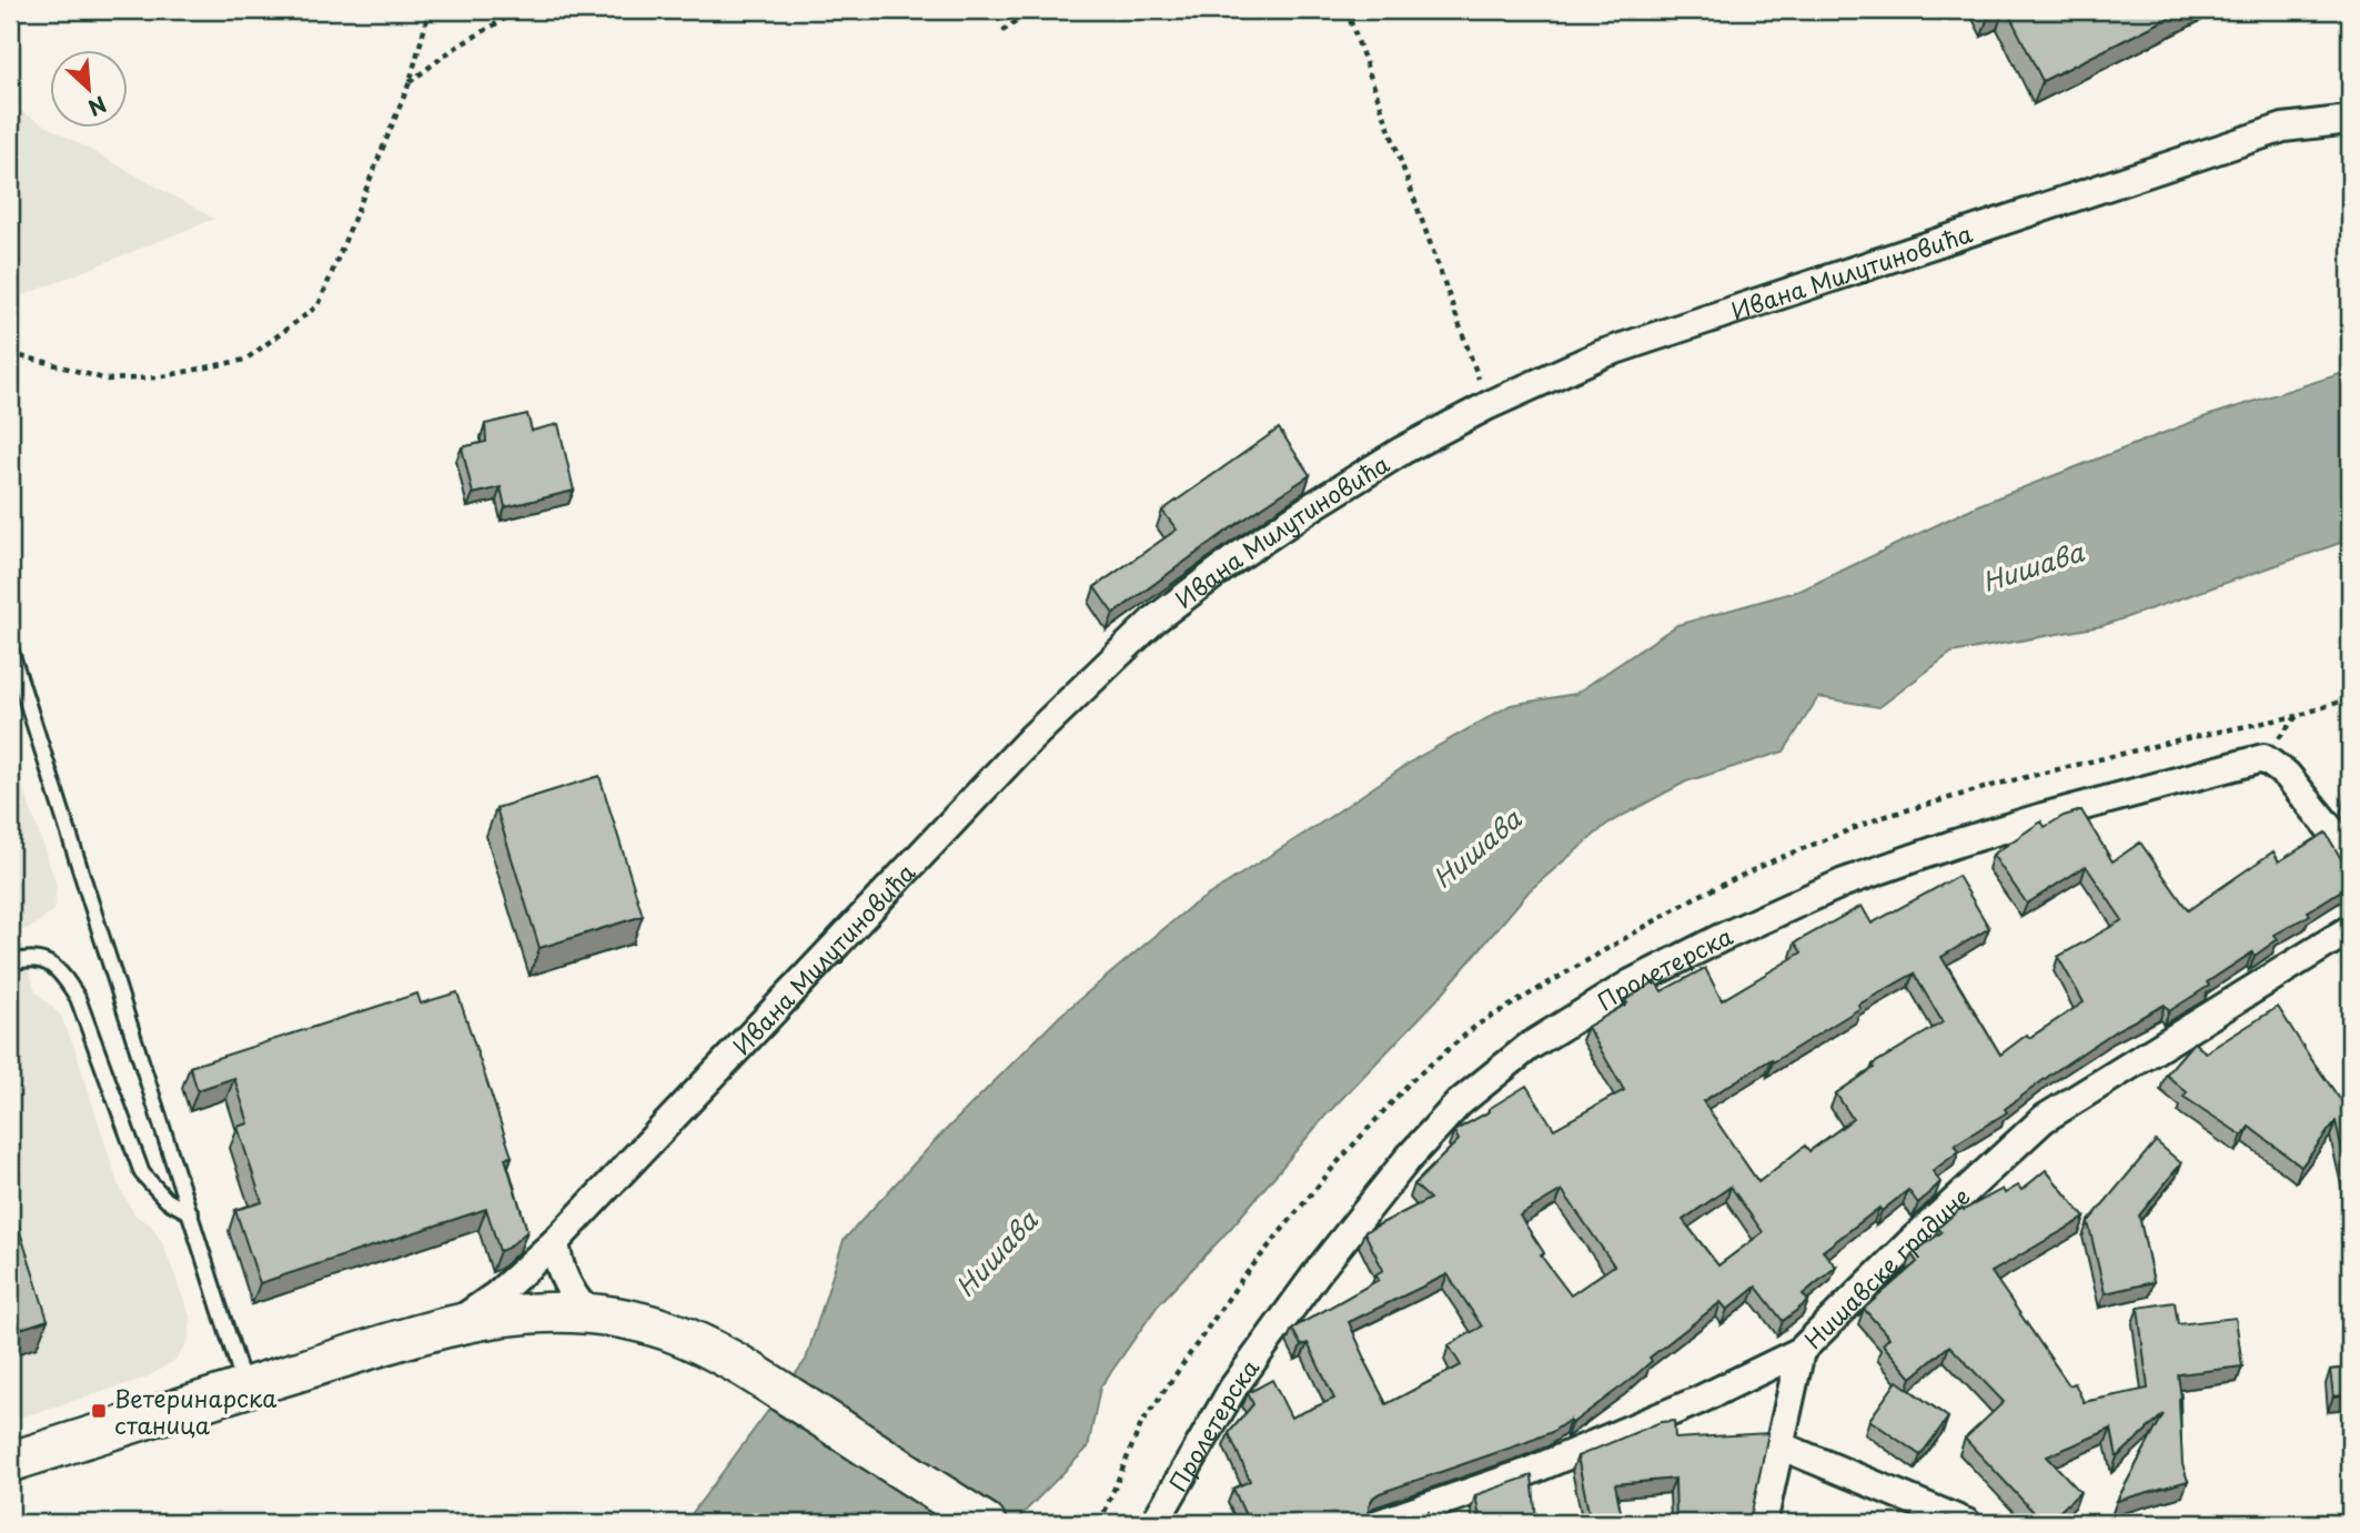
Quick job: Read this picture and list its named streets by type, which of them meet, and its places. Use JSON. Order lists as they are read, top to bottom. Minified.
{"streets":{"street":["Ивана Милутиновића","Пролетерска","Нишавске градине"]},"water":["Нишава"],"places":{"transit":["Ветеринарска станица"]},"north":"bottom right"}
